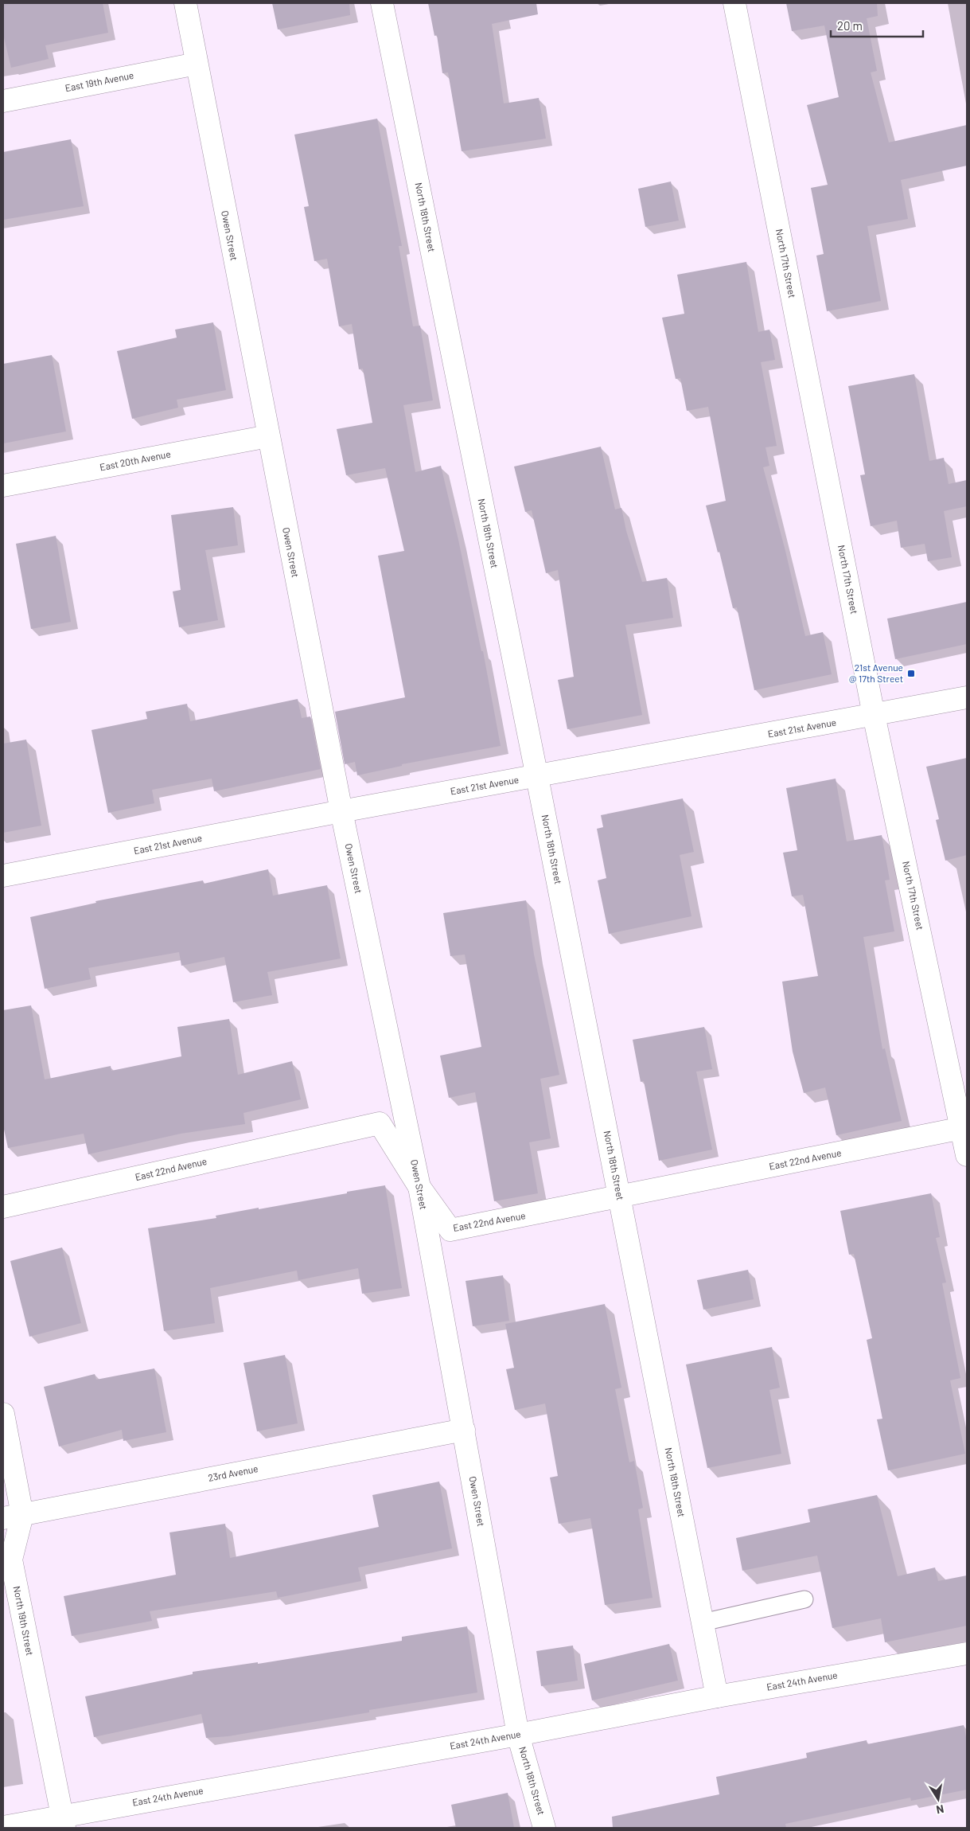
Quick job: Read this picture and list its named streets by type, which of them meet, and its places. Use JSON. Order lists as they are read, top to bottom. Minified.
{"streets":{"street":["East 19th Avenue","North 18th Street","Owen Street","North 17th Street","East 20th Avenue","East 21st Avenue","East 22nd Avenue","23rd Avenue","North 19th Street","East 24th Avenue"]},"crossings":[["East 19th Avenue","Owen Street"],["North 18th Street","Owen Street"],["North 18th Street","East 21st Avenue"],["North 18th Street","East 22nd Avenue"],["North 18th Street","East 24th Avenue"],["Owen Street","East 20th Avenue"],["Owen Street","East 21st Avenue"],["Owen Street","East 22nd Avenue"],["Owen Street","23rd Avenue"],["Owen Street","East 24th Avenue"],["North 17th Street","East 21st Avenue"],["North 17th Street","East 22nd Avenue"],["23rd Avenue","North 19th Street"],["North 19th Street","East 24th Avenue"]],"places":{"transit":["21st Avenue @ 17th Street"]},"scale_bar":"20 m","north":"bottom"}
